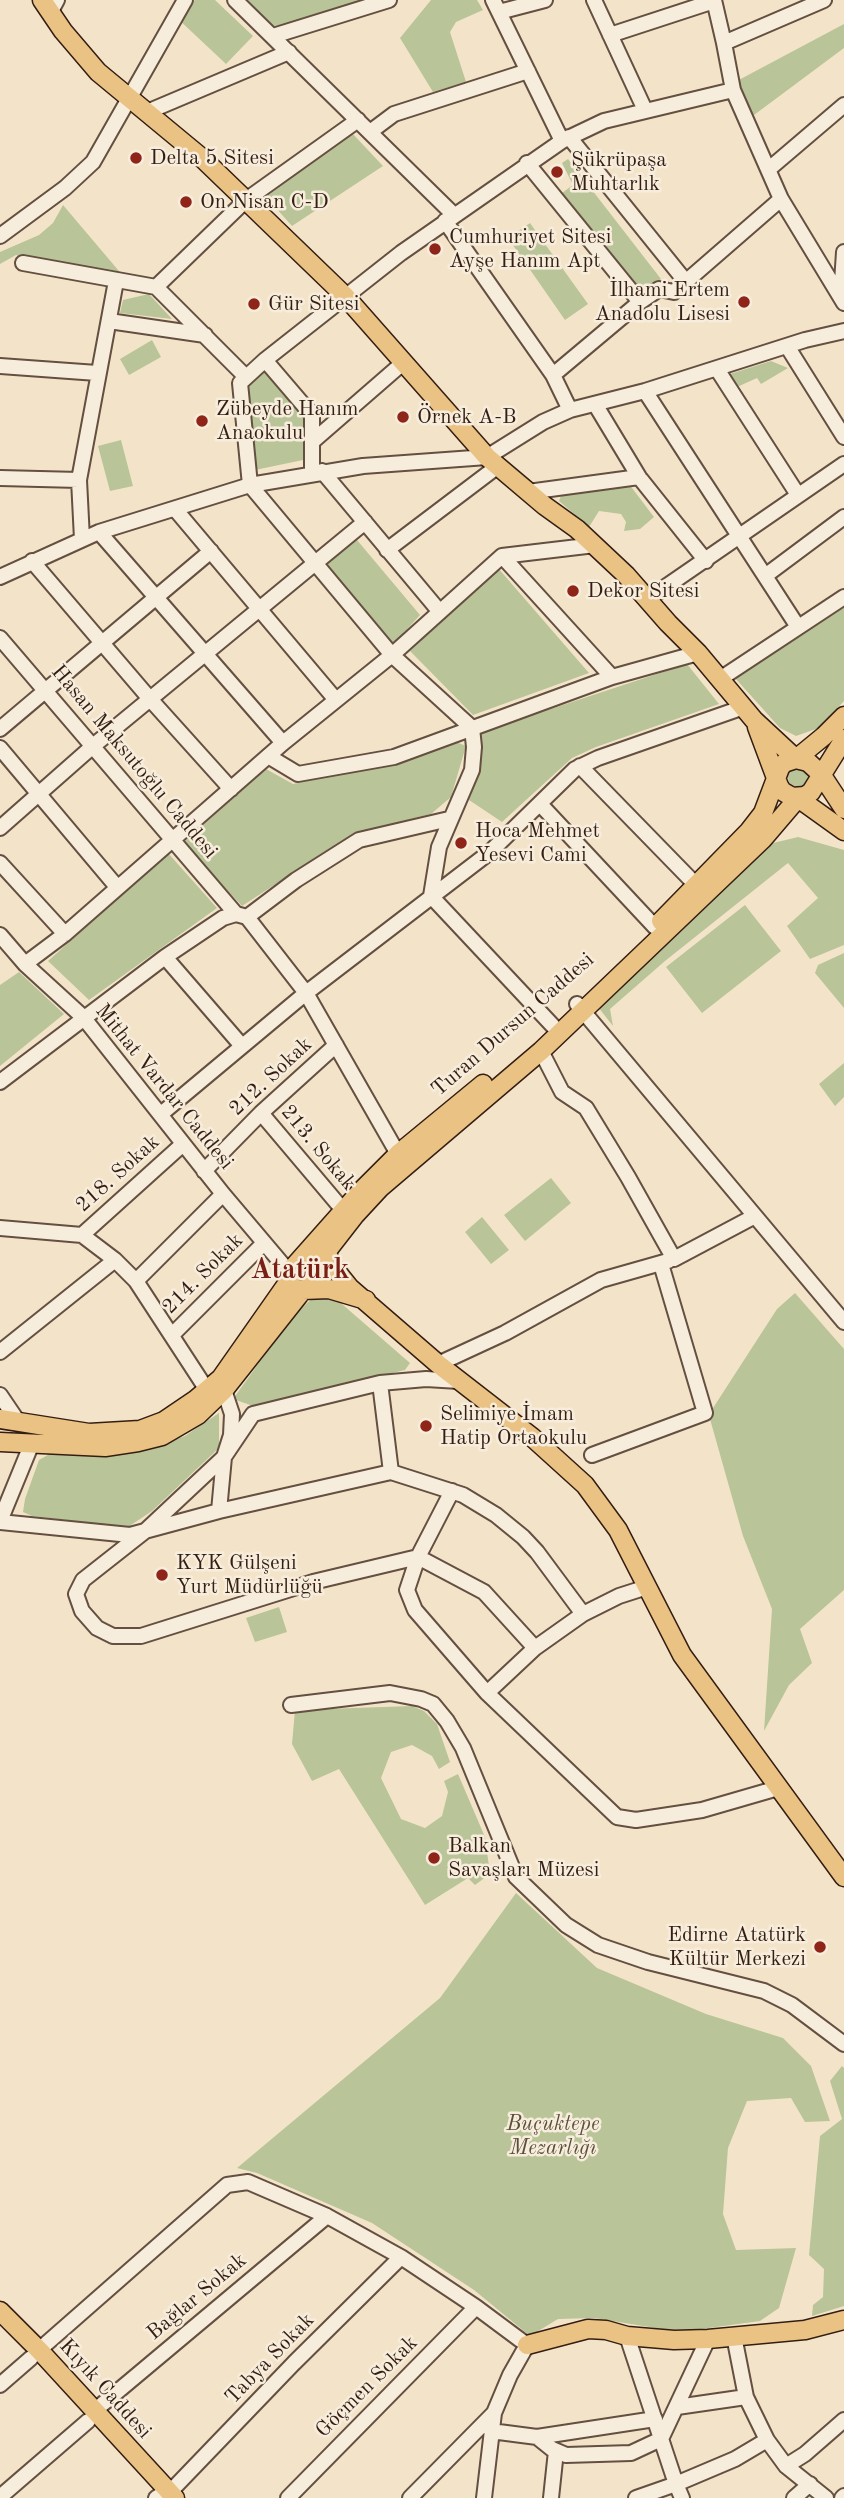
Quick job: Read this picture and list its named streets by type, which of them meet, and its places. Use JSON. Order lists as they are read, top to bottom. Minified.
{"streets":{"main road":["Turan Dursun Caddesi","Kıyık Caddesi"],"street":["Hasan Maksutoğlu Caddesi","212. Sokak","Mithat Vardar Caddesi","213. Sokak","218. Sokak","214. Sokak","Bağlar Sokak","Tabya Sokak","Göçmen Sokak"]},"crossings":[["Hasan Maksutoğlu Caddesi","Turan Dursun Caddesi"],["Hasan Maksutoğlu Caddesi","212. Sokak"],["Turan Dursun Caddesi","Mithat Vardar Caddesi"],["Turan Dursun Caddesi","213. Sokak"],["212. Sokak","Mithat Vardar Caddesi"],["212. Sokak","213. Sokak"],["Mithat Vardar Caddesi","218. Sokak"],["Mithat Vardar Caddesi","214. Sokak"],["Bağlar Sokak","Kıyık Caddesi"],["Tabya Sokak","Kıyık Caddesi"]],"districts":["Atatürk"],"parks":["Buçuktepe Mezarlığı"],"places":["Delta 5 Sitesi","Şükrüpaşa Muhtarlık","On Nisan C-D","Cumhuriyet Sitesi Ayşe Hanım Apt","İlhami Ertem Anadolu Lisesi","Gür Sitesi","Örnek A-B","Zübeyde Hanım Anaokulu","Dekor Sitesi","Hoca Mehmet Yesevi Cami","Selimiye İmam Hatip Ortaokulu","KYK Gülşeni Yurt Müdürlüğü","Balkan Savaşları Müzesi","Edirne Atatürk Kültür Merkezi"]}
